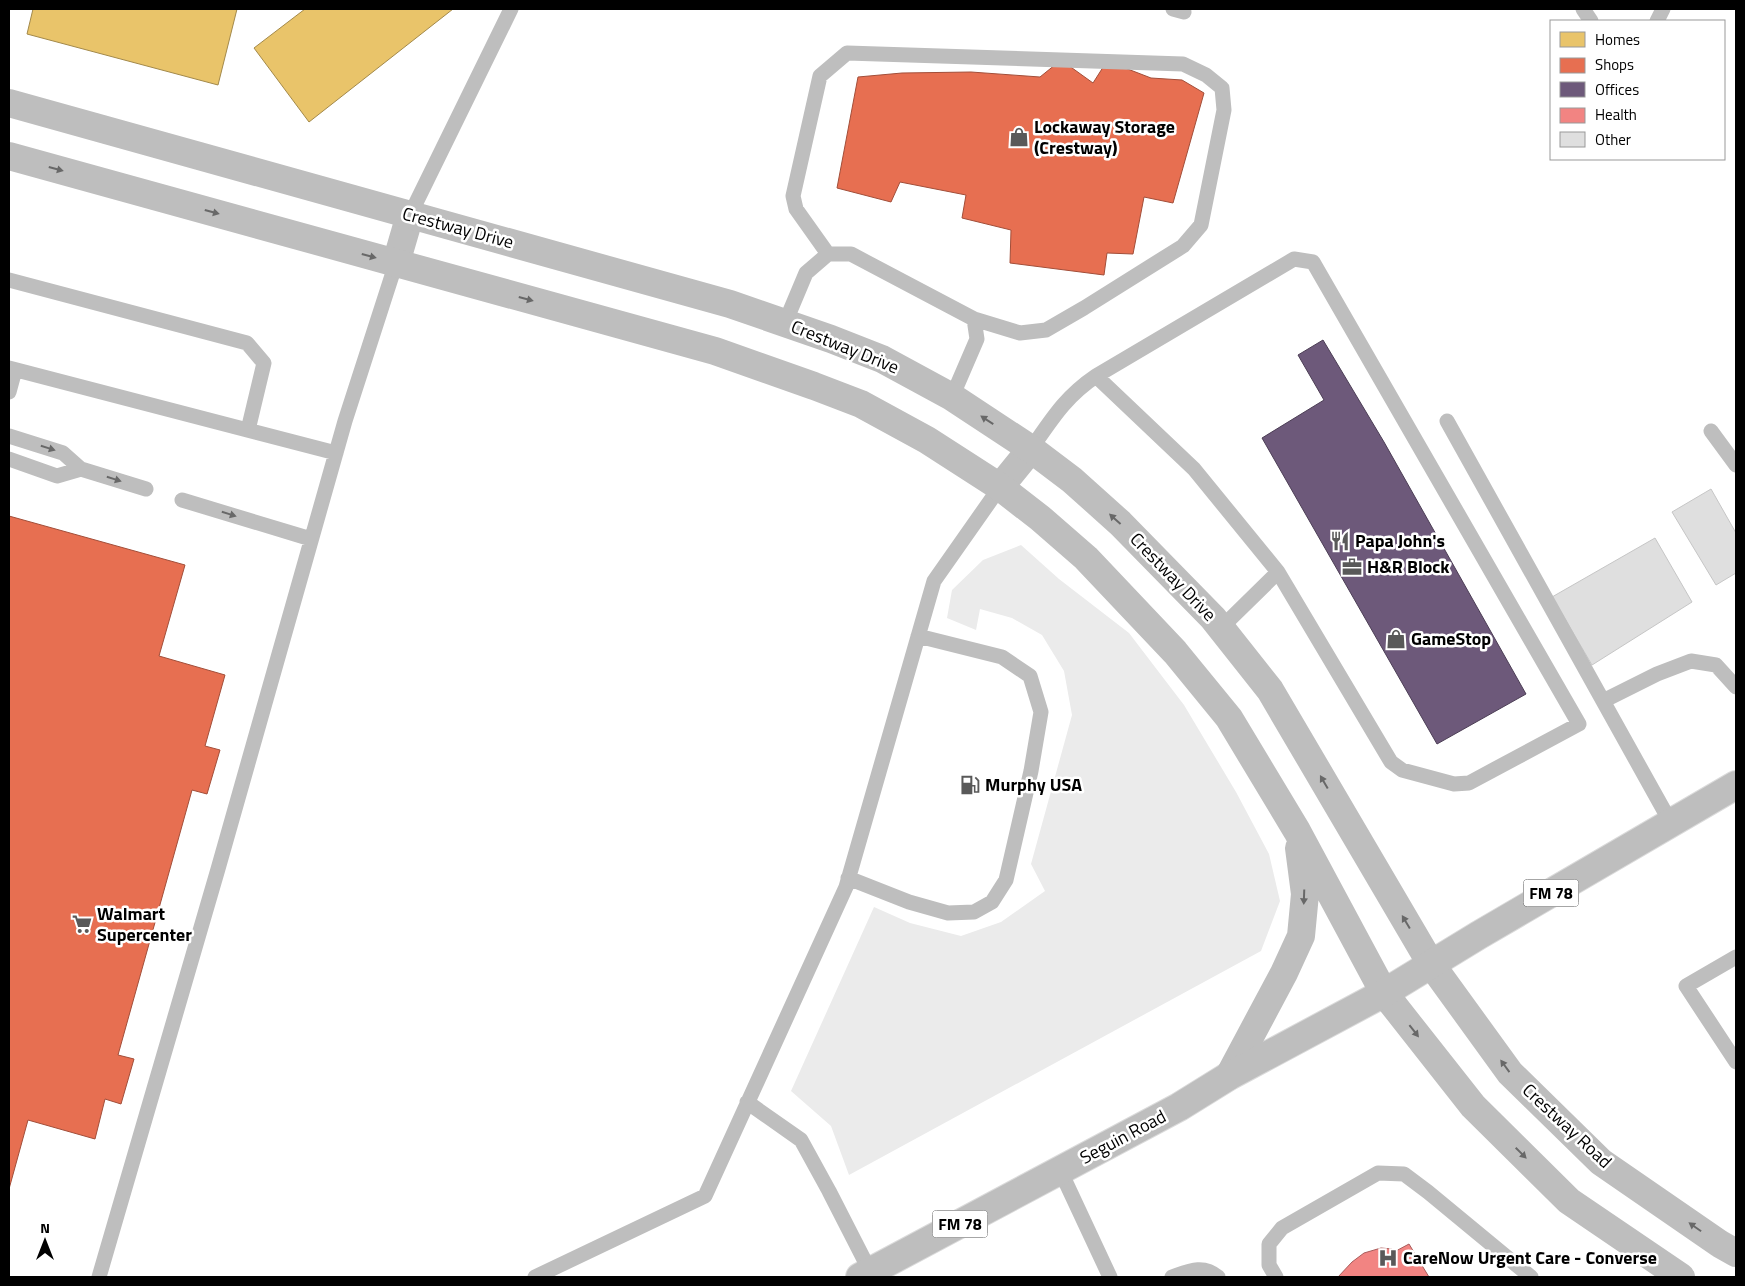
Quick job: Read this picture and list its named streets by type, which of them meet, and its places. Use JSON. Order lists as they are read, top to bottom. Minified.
{"streets":{"street":["Crestway Drive","FM 78","Crestway Road","Seguin Road"]},"crossings":[["Crestway Drive","FM 78"],["Crestway Drive","Crestway Road"],["FM 78","Crestway Road"],["FM 78","Seguin Road"]],"places":{"shop":["Lockaway Storage (Crestway)","GameStop"],"restaurant":["Papa John's"],"office":["H&R Block"],"fuel station":["Murphy USA"],"supermarket":["Walmart Supercenter"],"hospital":["CareNow Urgent Care - Converse"]},"legend":["Homes","Shops","Offices","Health","Other"],"north":"top"}
